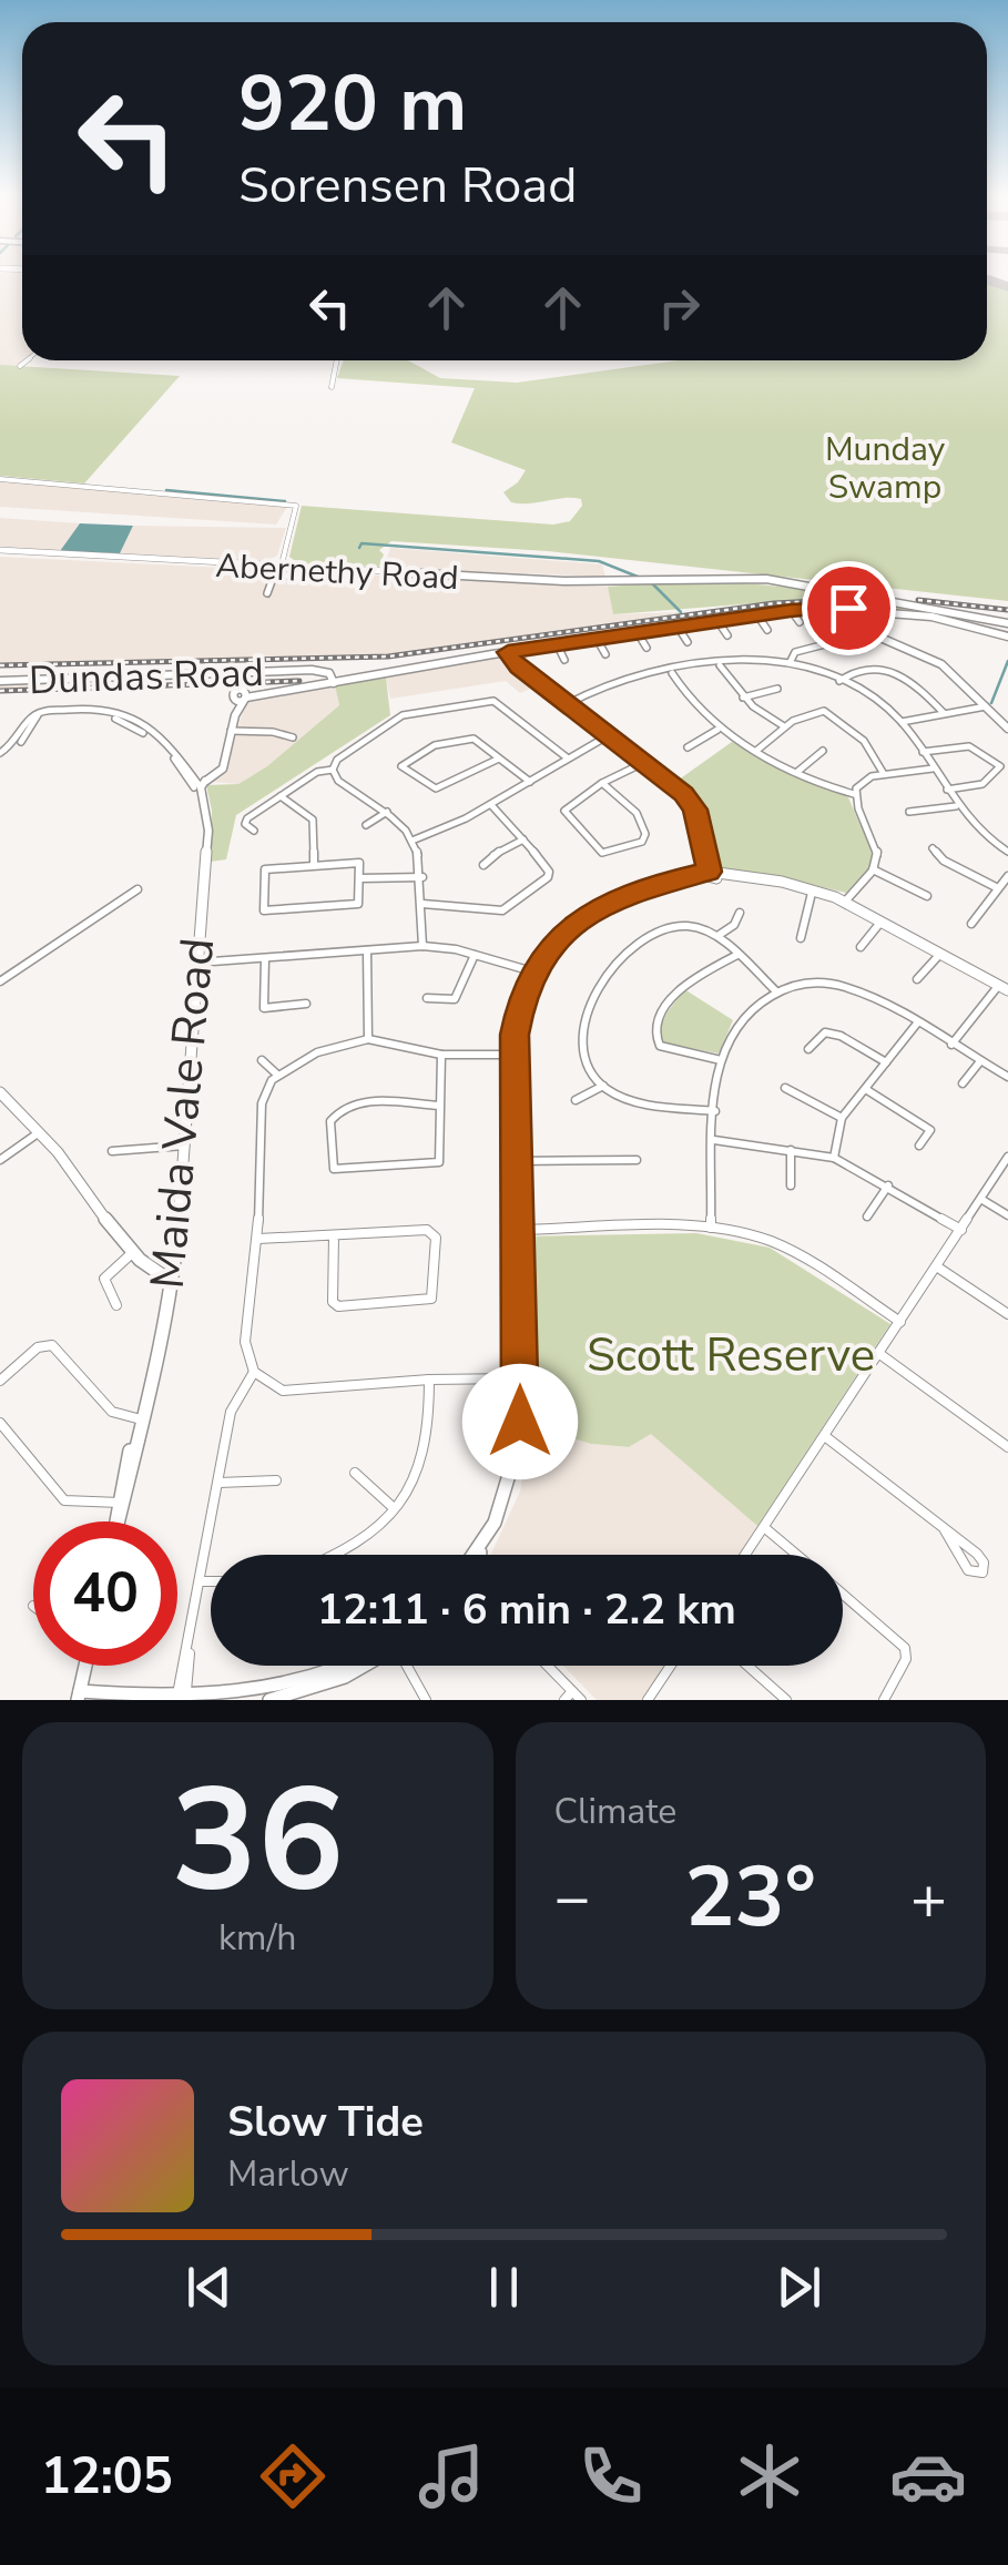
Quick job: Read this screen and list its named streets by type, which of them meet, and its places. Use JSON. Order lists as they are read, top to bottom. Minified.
{"streets":{"main road":["Abernethy Road","Dundas Road","Maida Vale Road"]},"parks":["Munday Swamp","Scott Reserve"],"page":{"turn":["920 m","Sorensen Road"],"limit":"40","trip":"12:11 · 6 min · 2.2 km","tile":[["36","km/h"],"Climate"],"heat":["−","23°","+"],"song":["Slow Tide","Marlow"],"tabs":"12:05"}}
